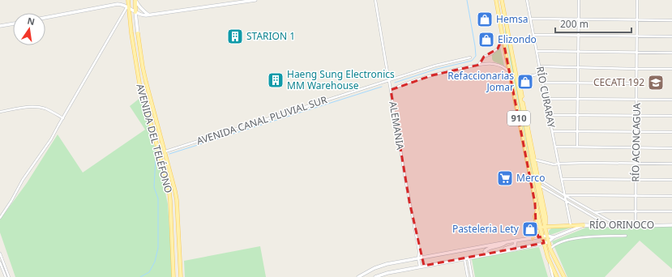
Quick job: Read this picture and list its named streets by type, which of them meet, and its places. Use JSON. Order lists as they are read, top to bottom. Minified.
{"streets":{"main road":["910","AVENIDA DEL TELÉFONO","RÍO ORINOCO"],"street":["RÍO CURARAY","AVENIDA CANAL PLUVIAL SUR","ALEMANIA","RÍO ACONCAGUA"]},"crossings":[["AVENIDA CANAL PLUVIAL SUR","ALEMANIA"],["AVENIDA CANAL PLUVIAL SUR","AVENIDA DEL TELÉFONO"],["RÍO ACONCAGUA","RÍO ORINOCO"]],"places":{"shop":["Hemsa","Elizondo","Refaccionarias Jomar","Pasteleria Lety"],"building":["STARION 1","Haeng Sung Electronics MM Warehouse"],"school or university":["CECATI 192"],"supermarket":["Merco"]},"scale_bar":"200 m","north":"top"}
